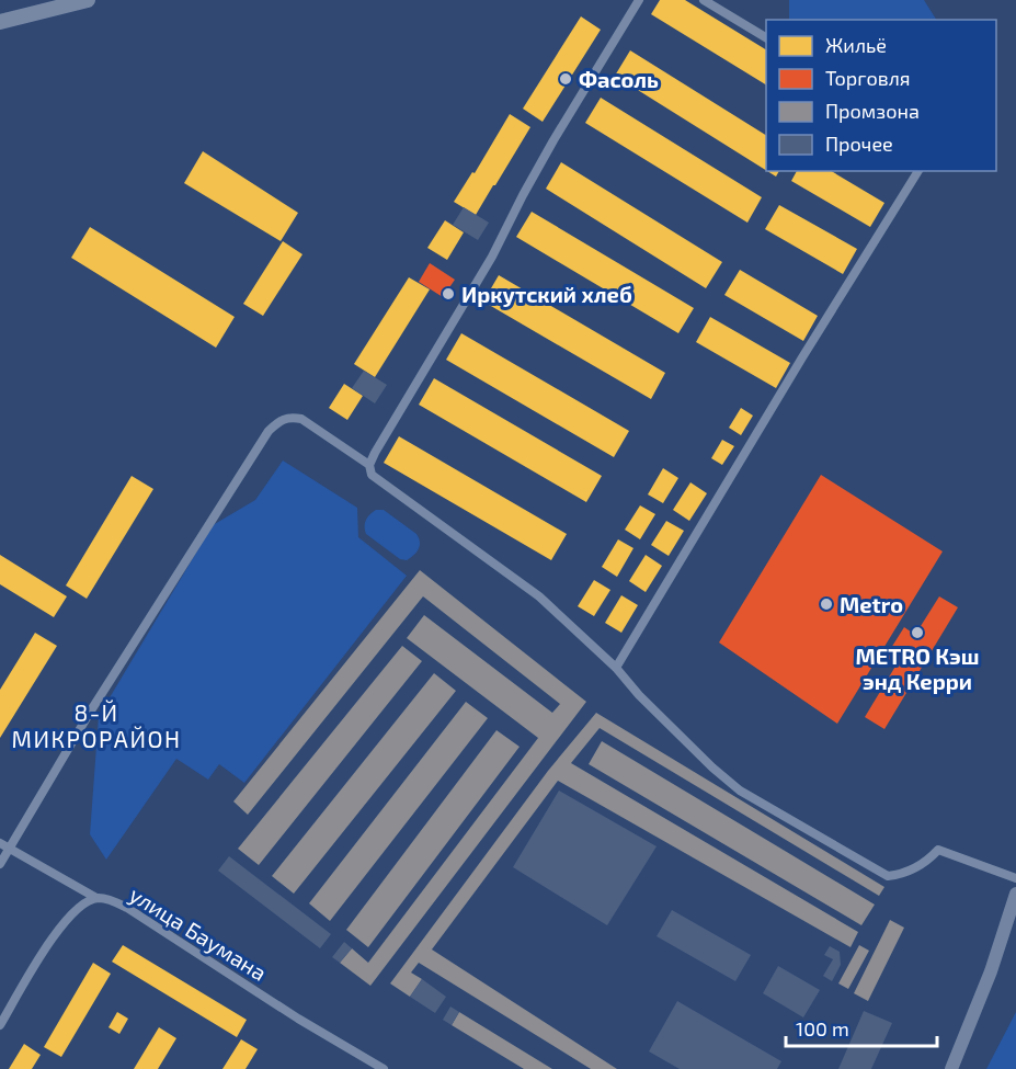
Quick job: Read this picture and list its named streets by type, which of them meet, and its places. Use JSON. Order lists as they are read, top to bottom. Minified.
{"streets":{"street":["улица Баумана"]},"districts":["8-Й МИКРОРАЙОН"],"places":["Фасоль","Иркутский хлеб","Metro","METRO Кэш энд Керри"],"legend":["Жильё","Торговля","Промзона","Прочее"],"scale_bar":"100 m"}
